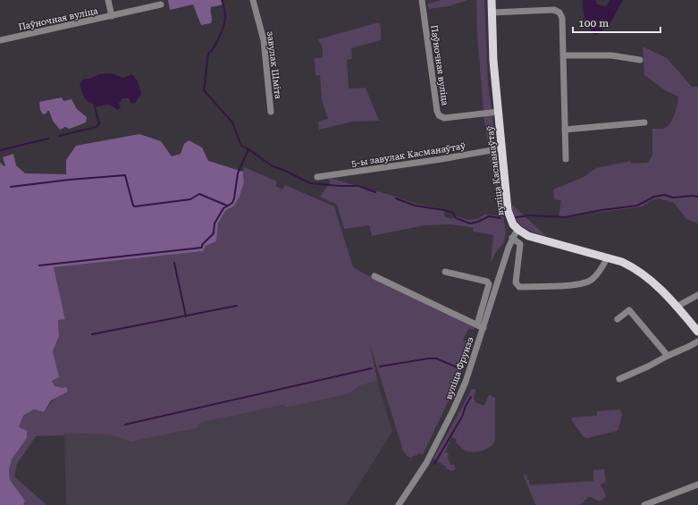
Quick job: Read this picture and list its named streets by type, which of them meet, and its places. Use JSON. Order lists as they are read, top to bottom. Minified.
{"streets":{"main road":["вуліца Касманаўтаў"],"street":["Паўночная вуліца","завулак Шміта","5-ы завулак Касманаўтаў","вуліца Фрунзэ"]},"crossings":[["Паўночная вуліца","вуліца Касманаўтаў"],["5-ы завулак Касманаўтаў","вуліца Касманаўтаў"],["вуліца Касманаўтаў","вуліца Фрунзэ"]],"scale_bar":"100 m"}
